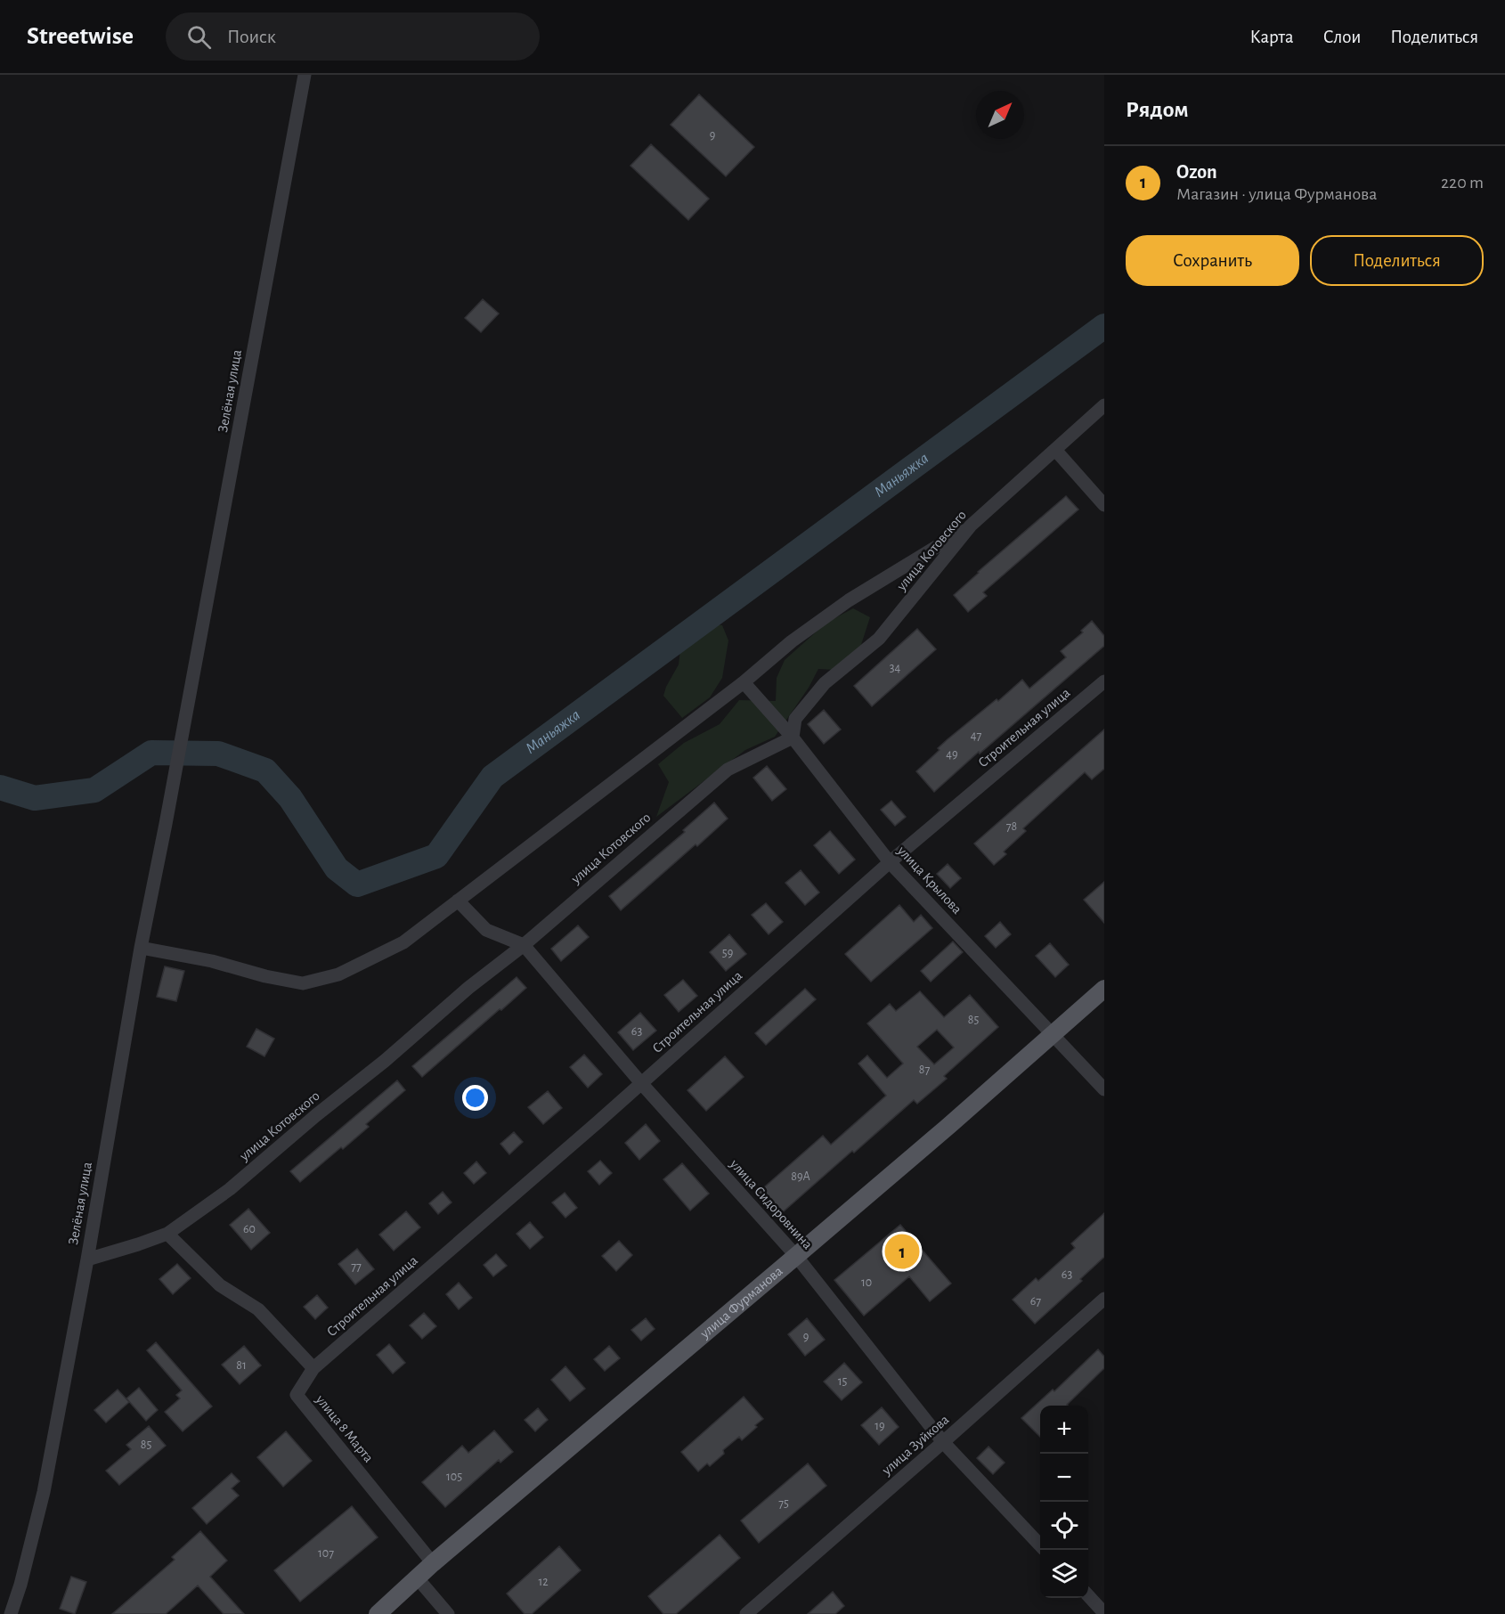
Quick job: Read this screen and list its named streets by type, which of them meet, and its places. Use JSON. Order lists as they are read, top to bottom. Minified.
{"streets":{"main road":["улица Фурманова"],"street":["Зелёная улица","улица Котовского","Строительная улица","улица Крылова","улица Сидоровнина","улица 8 Марта","улица Зуйкова"]},"crossings":[["Зелёная улица","улица Котовского"],["улица Котовского","улица Крылова"],["улица Котовского","улица Сидоровнина"],["Строительная улица","улица Крылова"],["Строительная улица","улица Сидоровнина"],["Строительная улица","улица 8 Марта"],["улица Крылова","улица Фурманова"],["улица Сидоровнина","улица Фурманова"],["улица Сидоровнина","улица Зуйкова"],["улица Фурманова","улица 8 Марта"]],"water":["Маньяжка"],"house_numbers":["9","34","47","49","78","59","85","63","87","89А","60","77","63","10","67","9","81","15","19","85","105","75","107","12"],"north":"top right","page":{"header":"Streetwise","search":"Поиск","nav":["Карта","Слои","Поделиться"],"heading":"Рядом","list":[{"mark":"1","name":"Ozon","note":"Магазин · улица Фурманова","value":"220 m"}],"buttons":["Сохранить","Поделиться"],"pins":"1","map_buttons":["+","−"]}}
